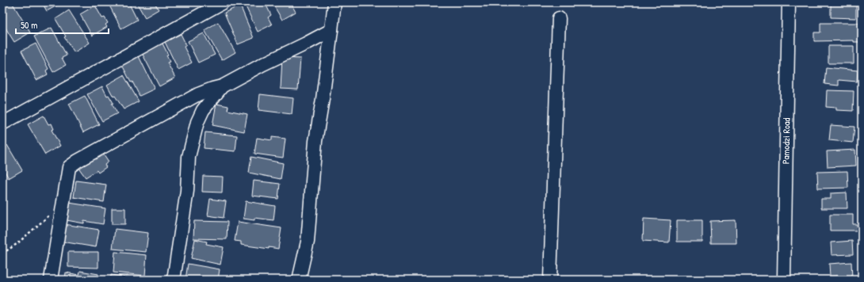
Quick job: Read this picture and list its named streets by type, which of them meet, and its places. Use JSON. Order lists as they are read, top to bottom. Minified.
{"streets":{"street":["Pamodzi Road"]},"scale_bar":"50 m"}
